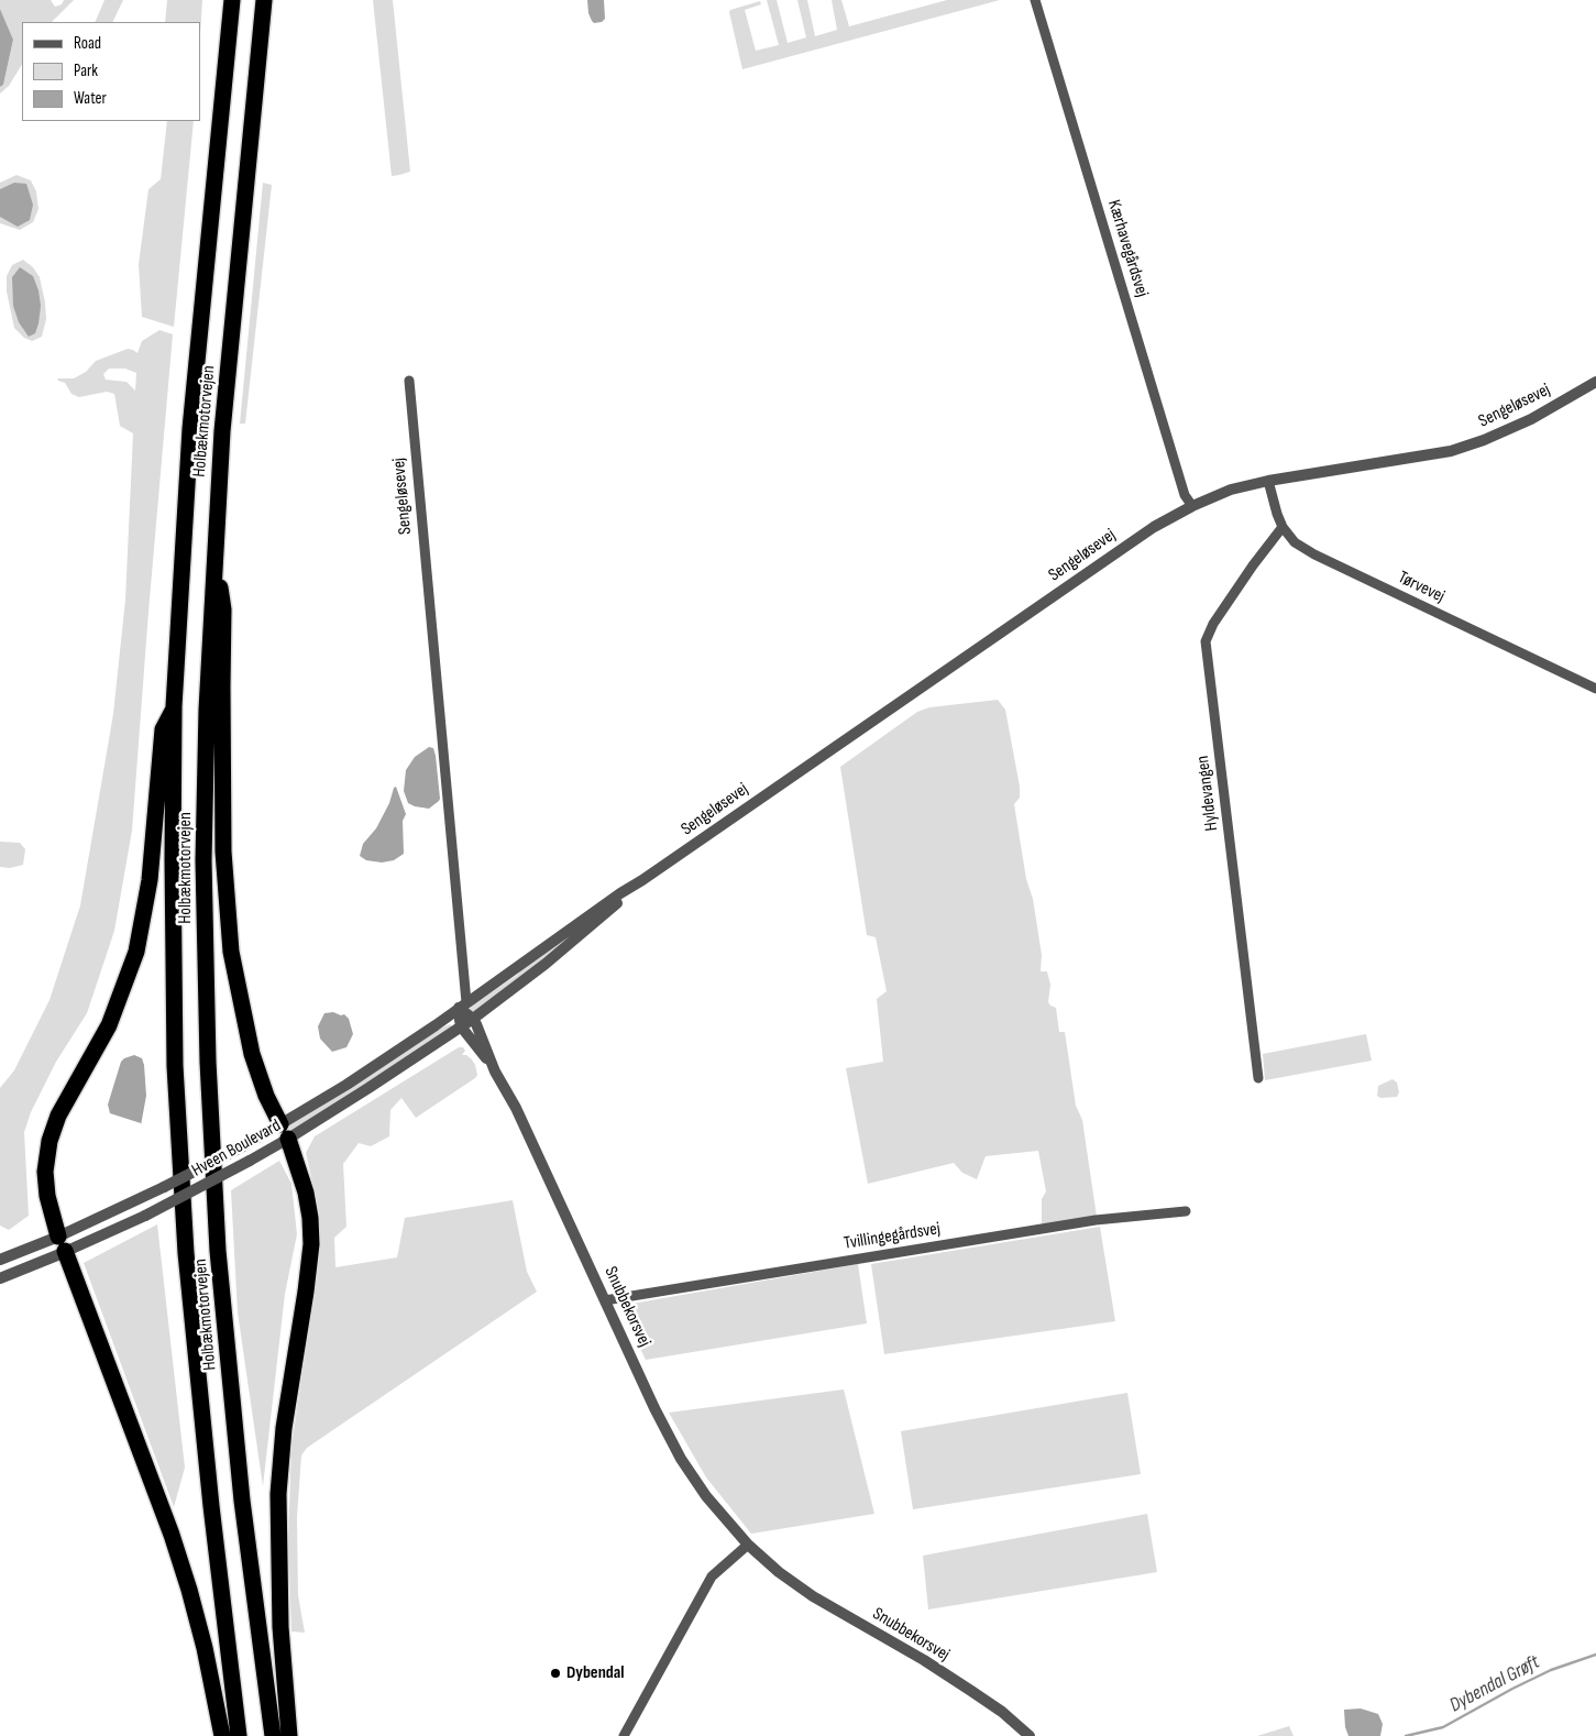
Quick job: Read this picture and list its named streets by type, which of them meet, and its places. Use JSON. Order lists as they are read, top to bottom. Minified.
{"streets":{"highway":["Holbækmotorvejen"],"street":["Kærhavegårdsvej","Sengeløsevej","Tørvevej","Hyldevangen","Hveen Boulevard","Tvillingegårdsvej","Snubbekorsvej"]},"crossings":[["Kærhavegårdsvej","Sengeløsevej"],["Sengeløsevej","Tørvevej"],["Sengeløsevej","Hveen Boulevard"],["Sengeløsevej","Snubbekorsvej"],["Tørvevej","Hyldevangen"],["Hveen Boulevard","Snubbekorsvej"],["Tvillingegårdsvej","Snubbekorsvej"]],"water":["Dybendal Grøft"],"places":["Dybendal"],"legend":["Road","Park","Water"]}
